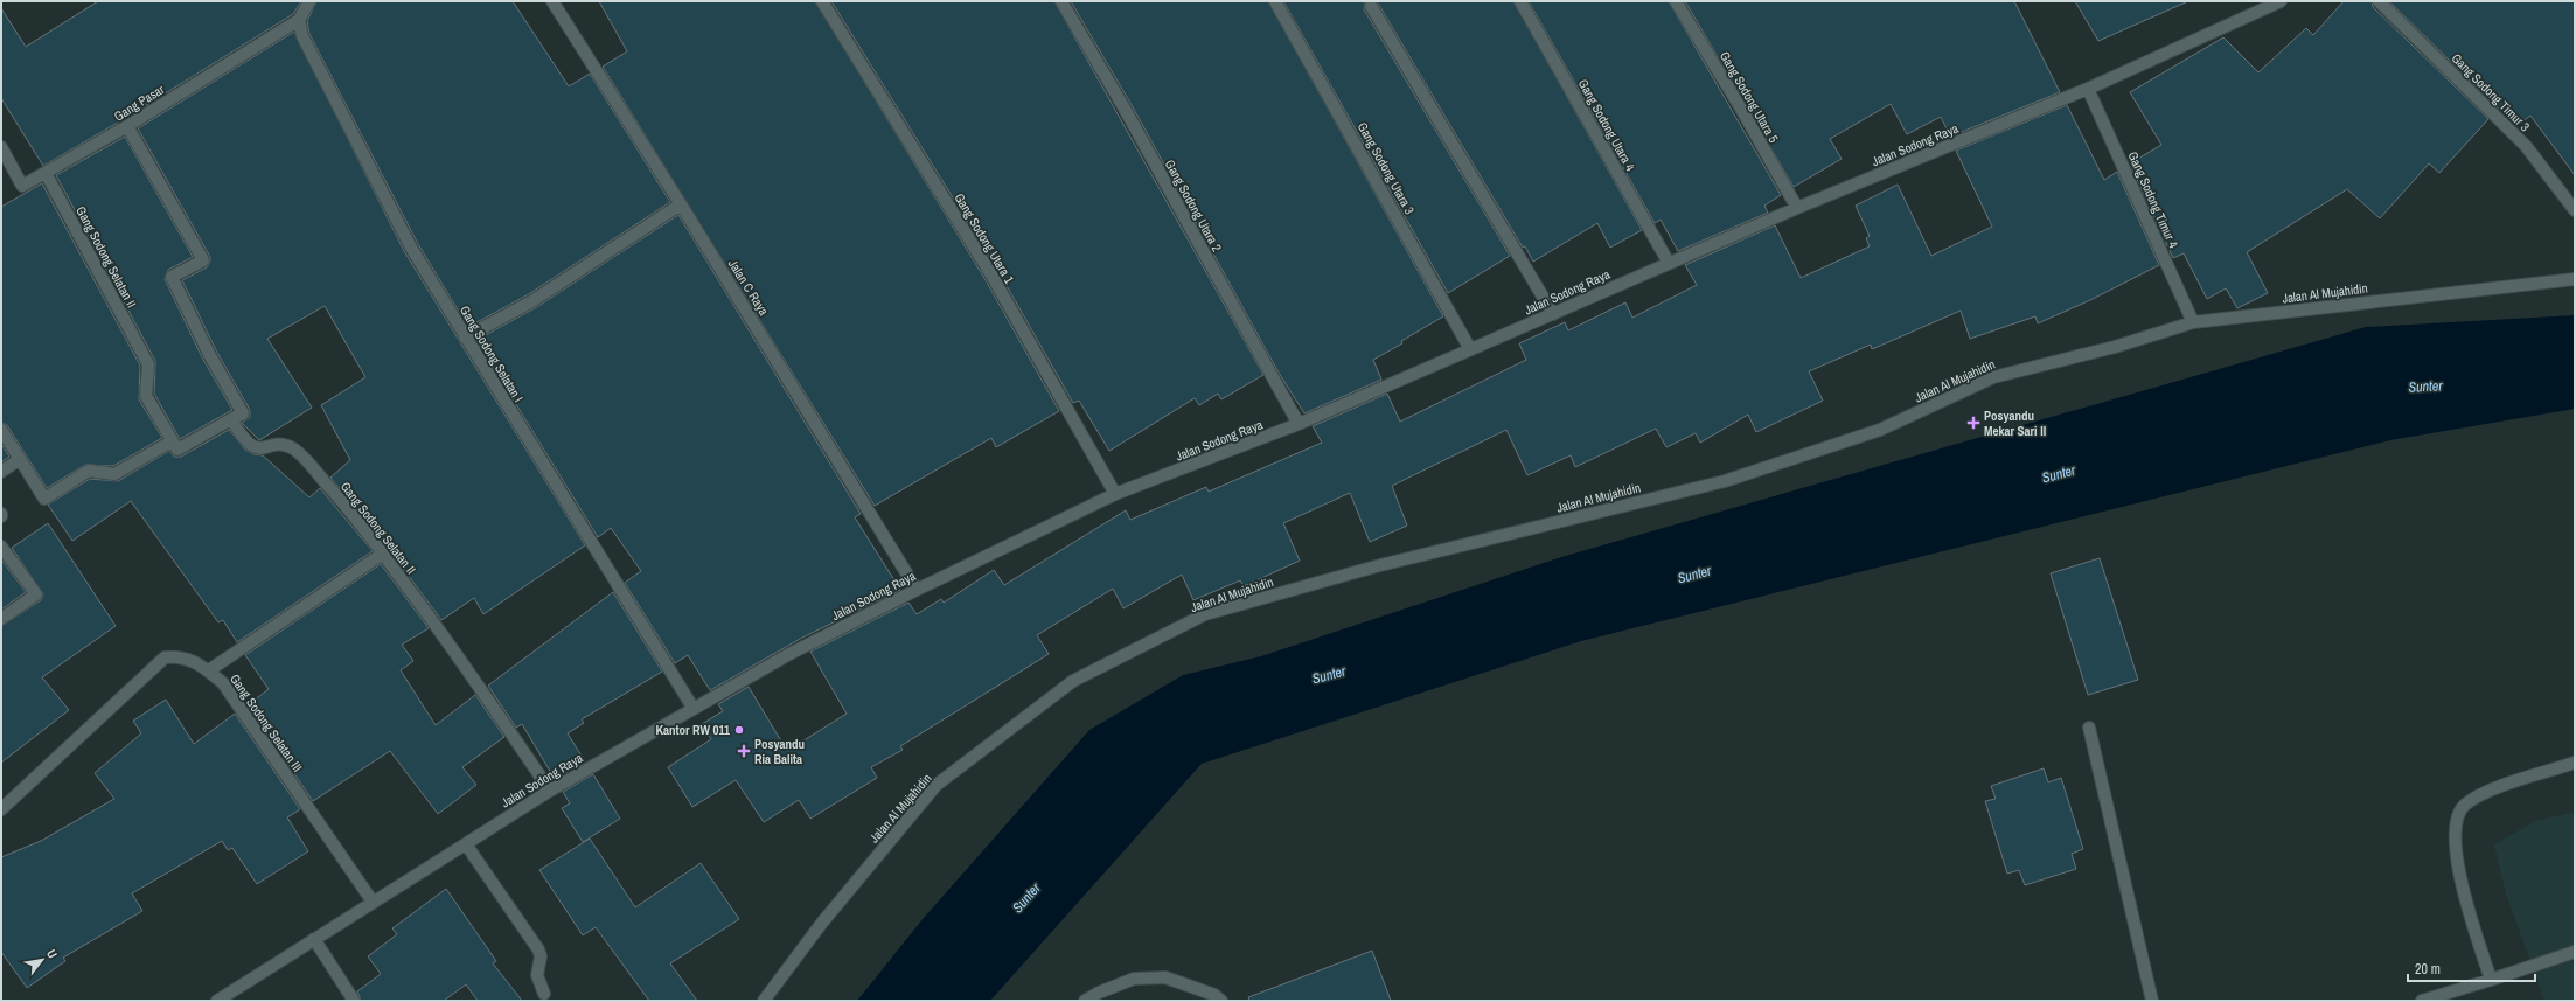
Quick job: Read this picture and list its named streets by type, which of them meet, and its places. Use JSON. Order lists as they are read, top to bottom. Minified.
{"streets":{"street":["Gang Sodong Timur 3","Gang Sodong Utara 5","Gang Pasar","Gang Sodong Utara 4","Jalan Sodong Raya","Gang Sodong Utara 3","Gang Sodong Timur 4","Gang Sodong Utara 2","Gang Sodong Utara 1","Gang Sodong Selatan II","Jalan C Raya","Jalan Al Mujahidin","Gang Sodong Selatan I","Gang Sodong Selatan III"]},"crossings":[["Gang Sodong Utara 5","Jalan Sodong Raya"],["Gang Pasar","Gang Sodong Selatan II"],["Gang Pasar","Gang Sodong Selatan I"],["Gang Sodong Utara 4","Jalan Sodong Raya"],["Jalan Sodong Raya","Gang Sodong Utara 3"],["Jalan Sodong Raya","Gang Sodong Timur 4"],["Jalan Sodong Raya","Gang Sodong Utara 2"],["Jalan Sodong Raya","Gang Sodong Utara 1"],["Jalan Sodong Raya","Gang Sodong Selatan II"],["Jalan Sodong Raya","Jalan C Raya"],["Jalan Sodong Raya","Gang Sodong Selatan I"],["Jalan Sodong Raya","Gang Sodong Selatan III"],["Gang Sodong Timur 4","Jalan Al Mujahidin"]],"water":["Sunter"],"places":{"health":["Posyandu Mekar Sari II","Posyandu Ria Balita"],"other":["Kantor RW 011"]},"scale_bar":"20 m","north":"top right"}
